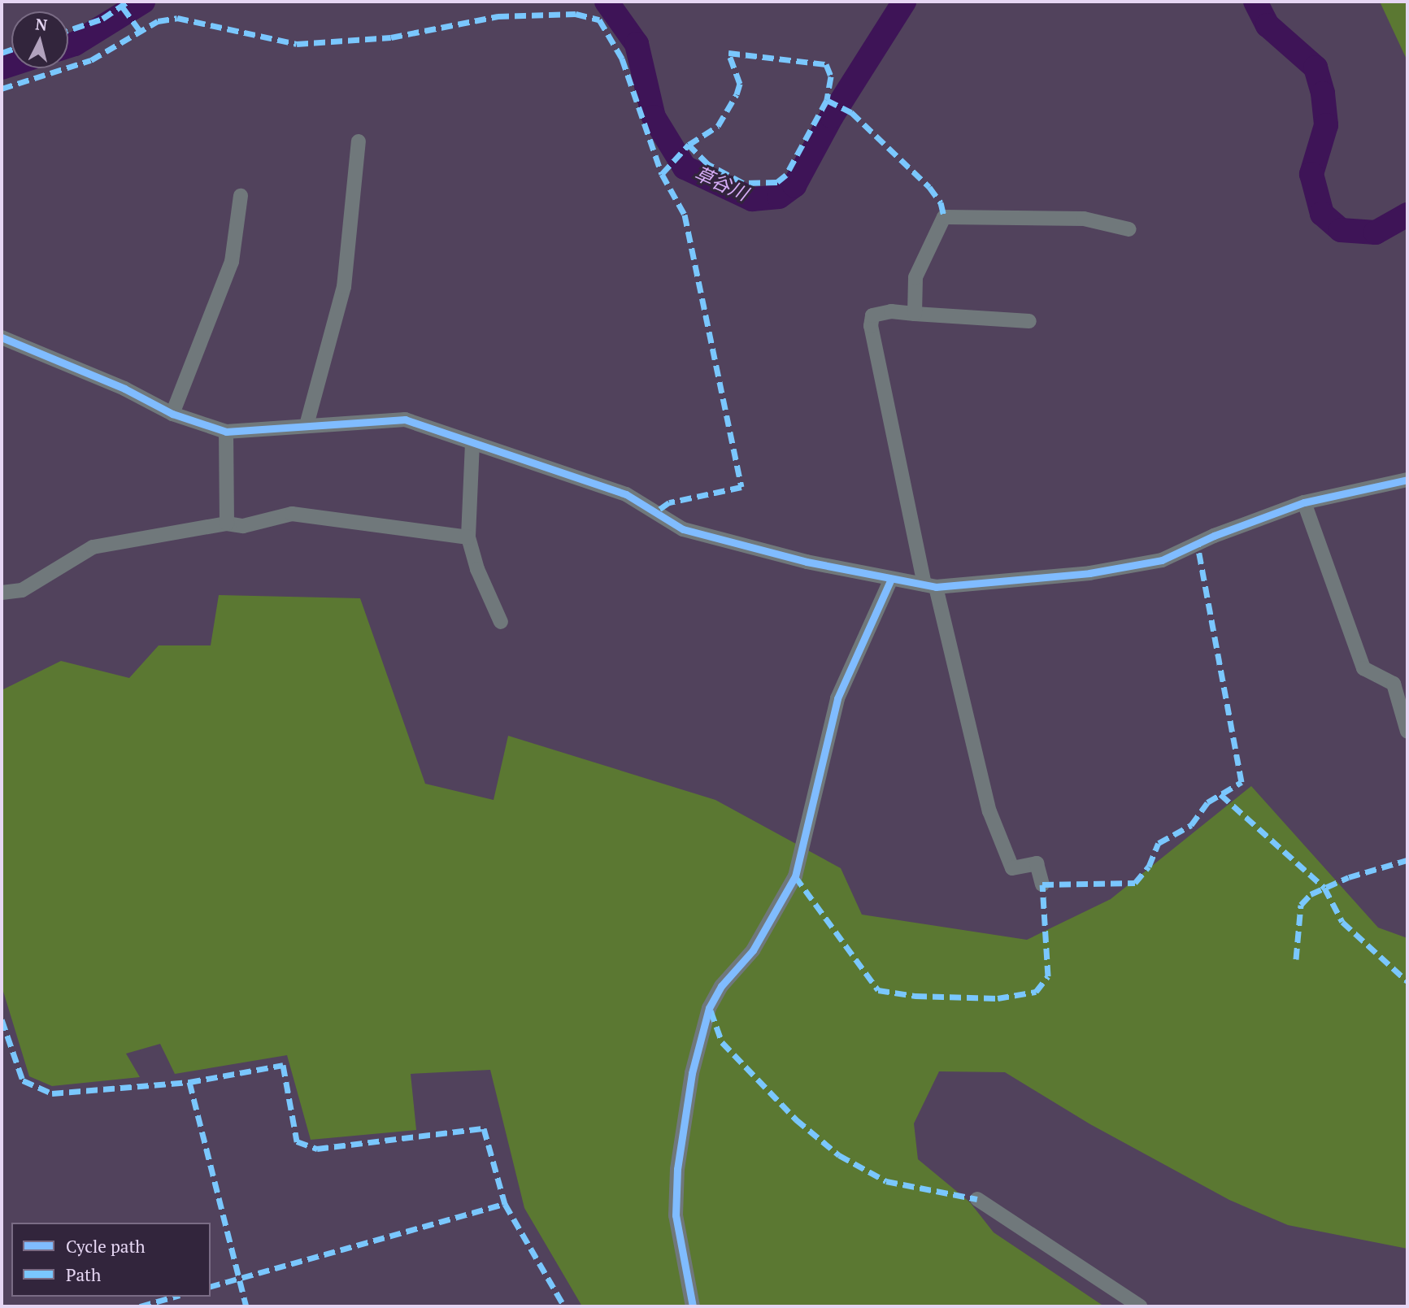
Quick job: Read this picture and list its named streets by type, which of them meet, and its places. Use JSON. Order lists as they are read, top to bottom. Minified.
{"water":["草谷川"],"legend":["Cycle path","Path"],"north":"top"}
